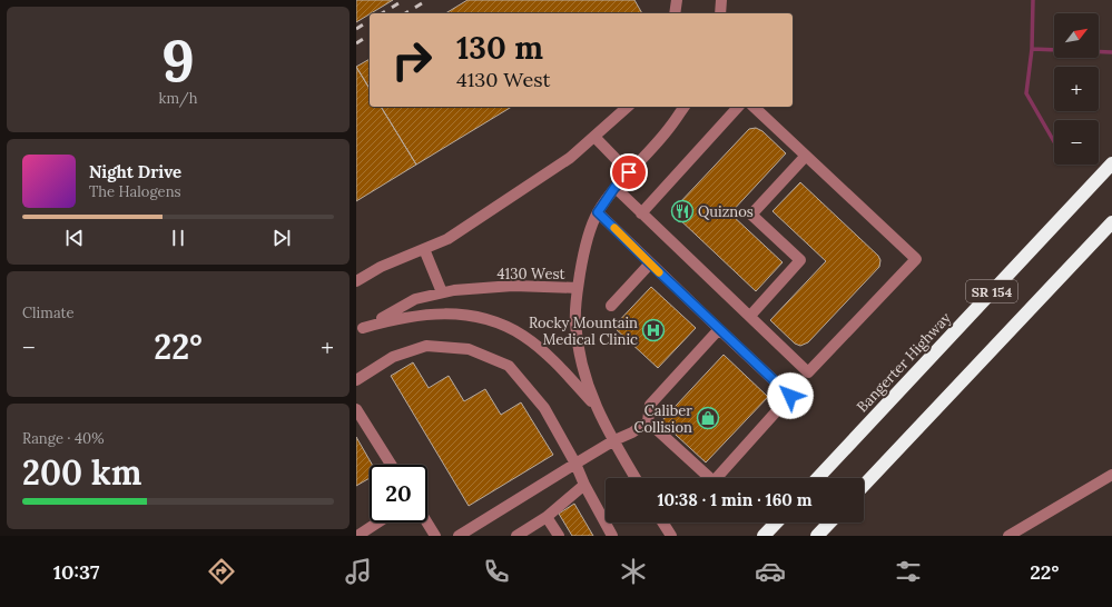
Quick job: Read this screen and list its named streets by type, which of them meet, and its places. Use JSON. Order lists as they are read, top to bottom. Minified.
{"streets":{"highway":["SR 154","Bangerter Highway"],"street":["4130 West"]},"places":{"restaurant":["Quiznos"],"hospital":["Rocky Mountain Medical Clinic"],"shop":["Caliber Collision"]},"north":"top right","page":{"tile":[["9","km/h"],"Climate",["Range · 40%","200 km"]],"map_buttons":["+","−"],"turn":["130 m","4130 West"],"song":["Night Drive","The Halogens"],"heat":["−","22°","+"],"limit":"20","trip":"10:38 · 1 min · 160 m","tabs":["10:37","22°"]}}
